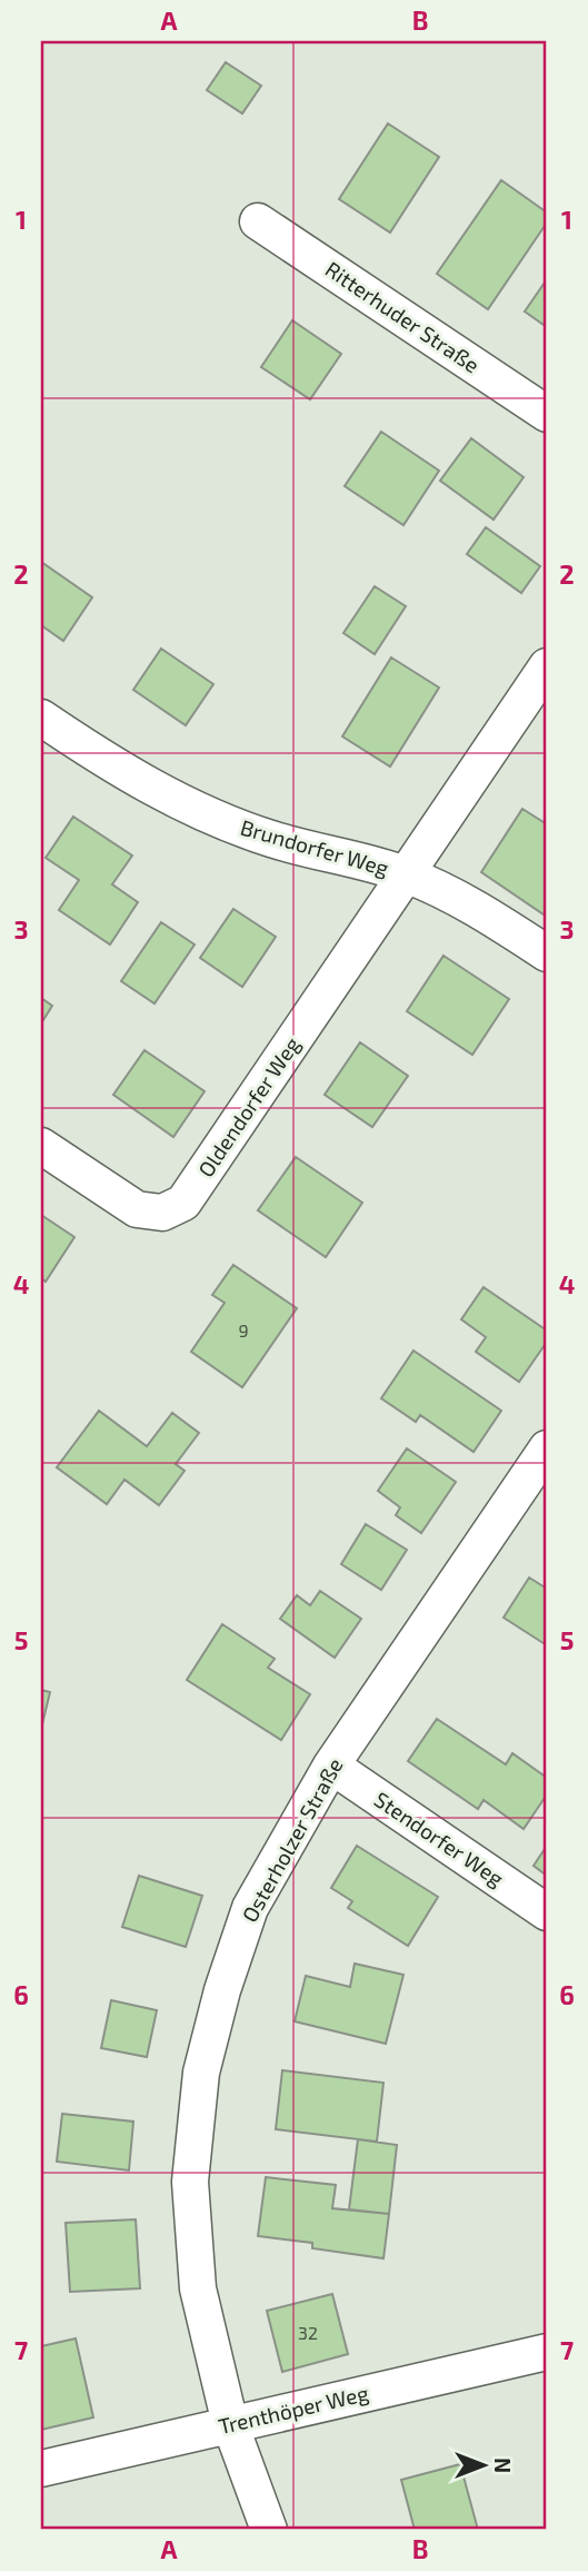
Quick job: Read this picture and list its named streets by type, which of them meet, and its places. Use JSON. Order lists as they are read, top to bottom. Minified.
{"streets":{"street":["Ritterhuder Straße","Brundorfer Weg","Oldendorfer Weg","Stendorfer Weg","Osterholzer Straße","Trenthöper Weg"]},"crossings":[["Brundorfer Weg","Oldendorfer Weg"],["Stendorfer Weg","Osterholzer Straße"],["Osterholzer Straße","Trenthöper Weg"]],"house_numbers":["9","32"],"north":"right","grid":{"columns":["A","B"],"rows":["1","2","3","4","5","6","7"]}}
